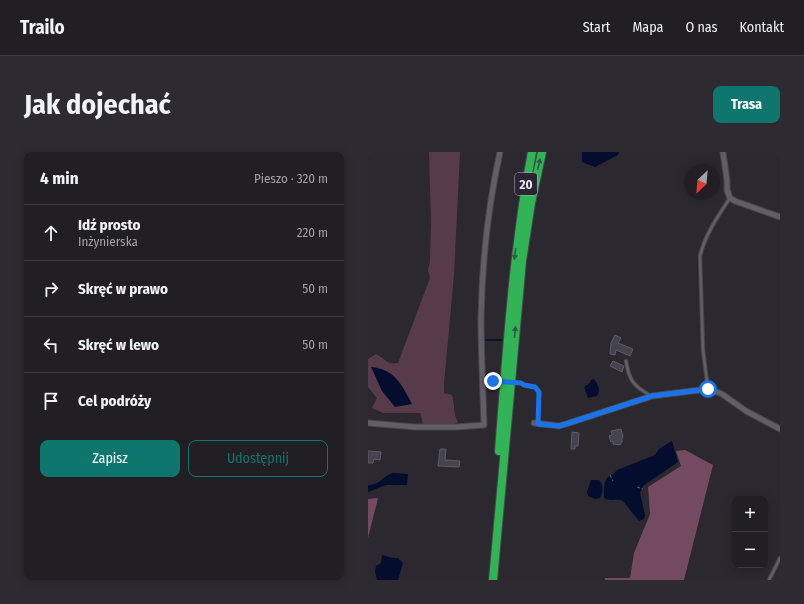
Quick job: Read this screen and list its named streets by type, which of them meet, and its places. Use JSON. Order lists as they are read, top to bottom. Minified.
{"streets":{"main road":["20"]},"north":"bottom left","page":{"header":"Trailo","nav":["Start","Mapa","O nas","Kontakt"],"buttons":["Trasa",["Zapisz","Udostępnij"]],"title":"Jak dojechać","heading":["4 min","Pieszo · 320 m"],"list":[["Idź prosto","Inżynierska","220 m"],["Skręć w prawo","50 m"],["Skręć w lewo","50 m"],"Cel podróży"],"map_buttons":["+","−"]}}
